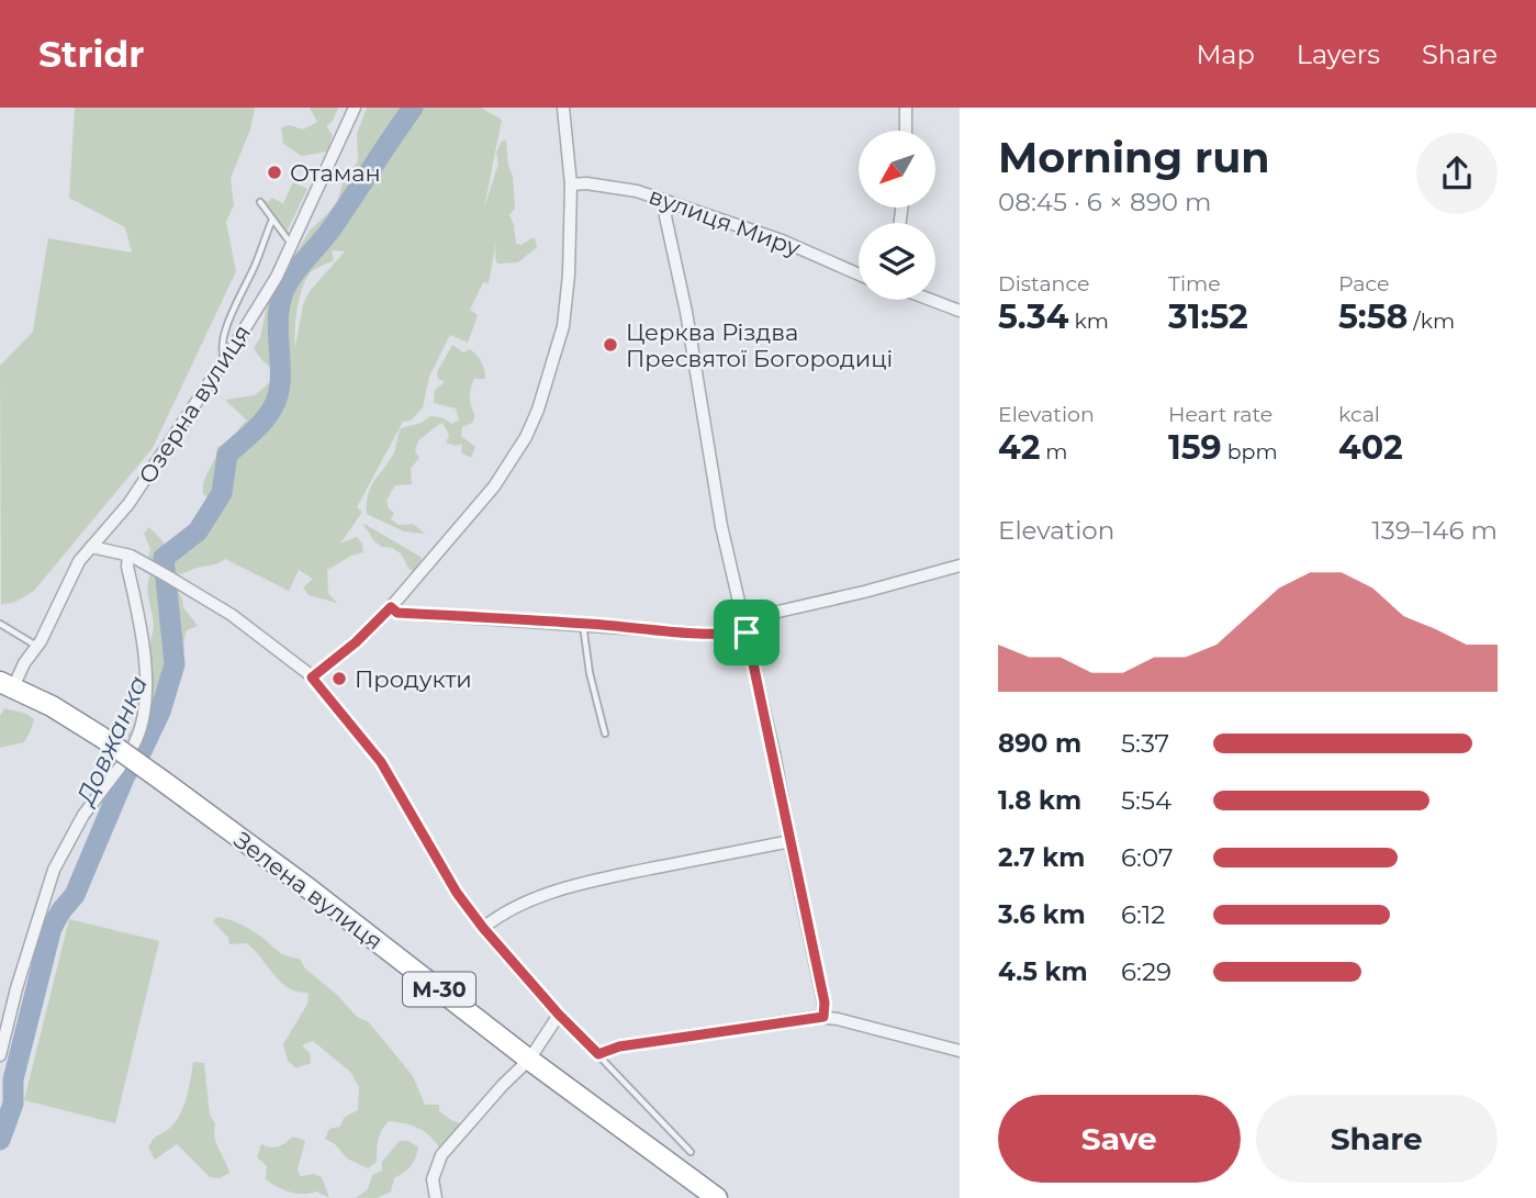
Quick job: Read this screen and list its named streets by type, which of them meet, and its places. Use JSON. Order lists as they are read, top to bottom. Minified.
{"streets":{"highway":["Зелена вулиця","М-30"],"street":["вулиця Миру","Озерна вулиця"]},"crossings":[["Озерна вулиця","Зелена вулиця"]],"water":["Довжанка"],"places":["Отаман","Церква Різдва Пресвятої Богородиці","Продукти"],"north":"bottom left","page":{"header":"Stridr","nav":["Map","Layers","Share"],"heading":["Morning run","08:45 · 6 × 890 m"],"stats":[["Distance","5.34 km"],["Time","31:52"],["Pace","5:58 /km"],["Elevation","42 m"],["Heart rate","159 bpm"],["kcal","402"]],"chart":["Elevation","139–146 m"],"list":[{"name":"890 m","note":"5:37"},{"name":"1.8 km","note":"5:54"},{"name":"2.7 km","note":"6:07"},{"name":"3.6 km","note":"6:12"},{"name":"4.5 km","note":"6:29"}],"buttons":["Save","Share"]}}
